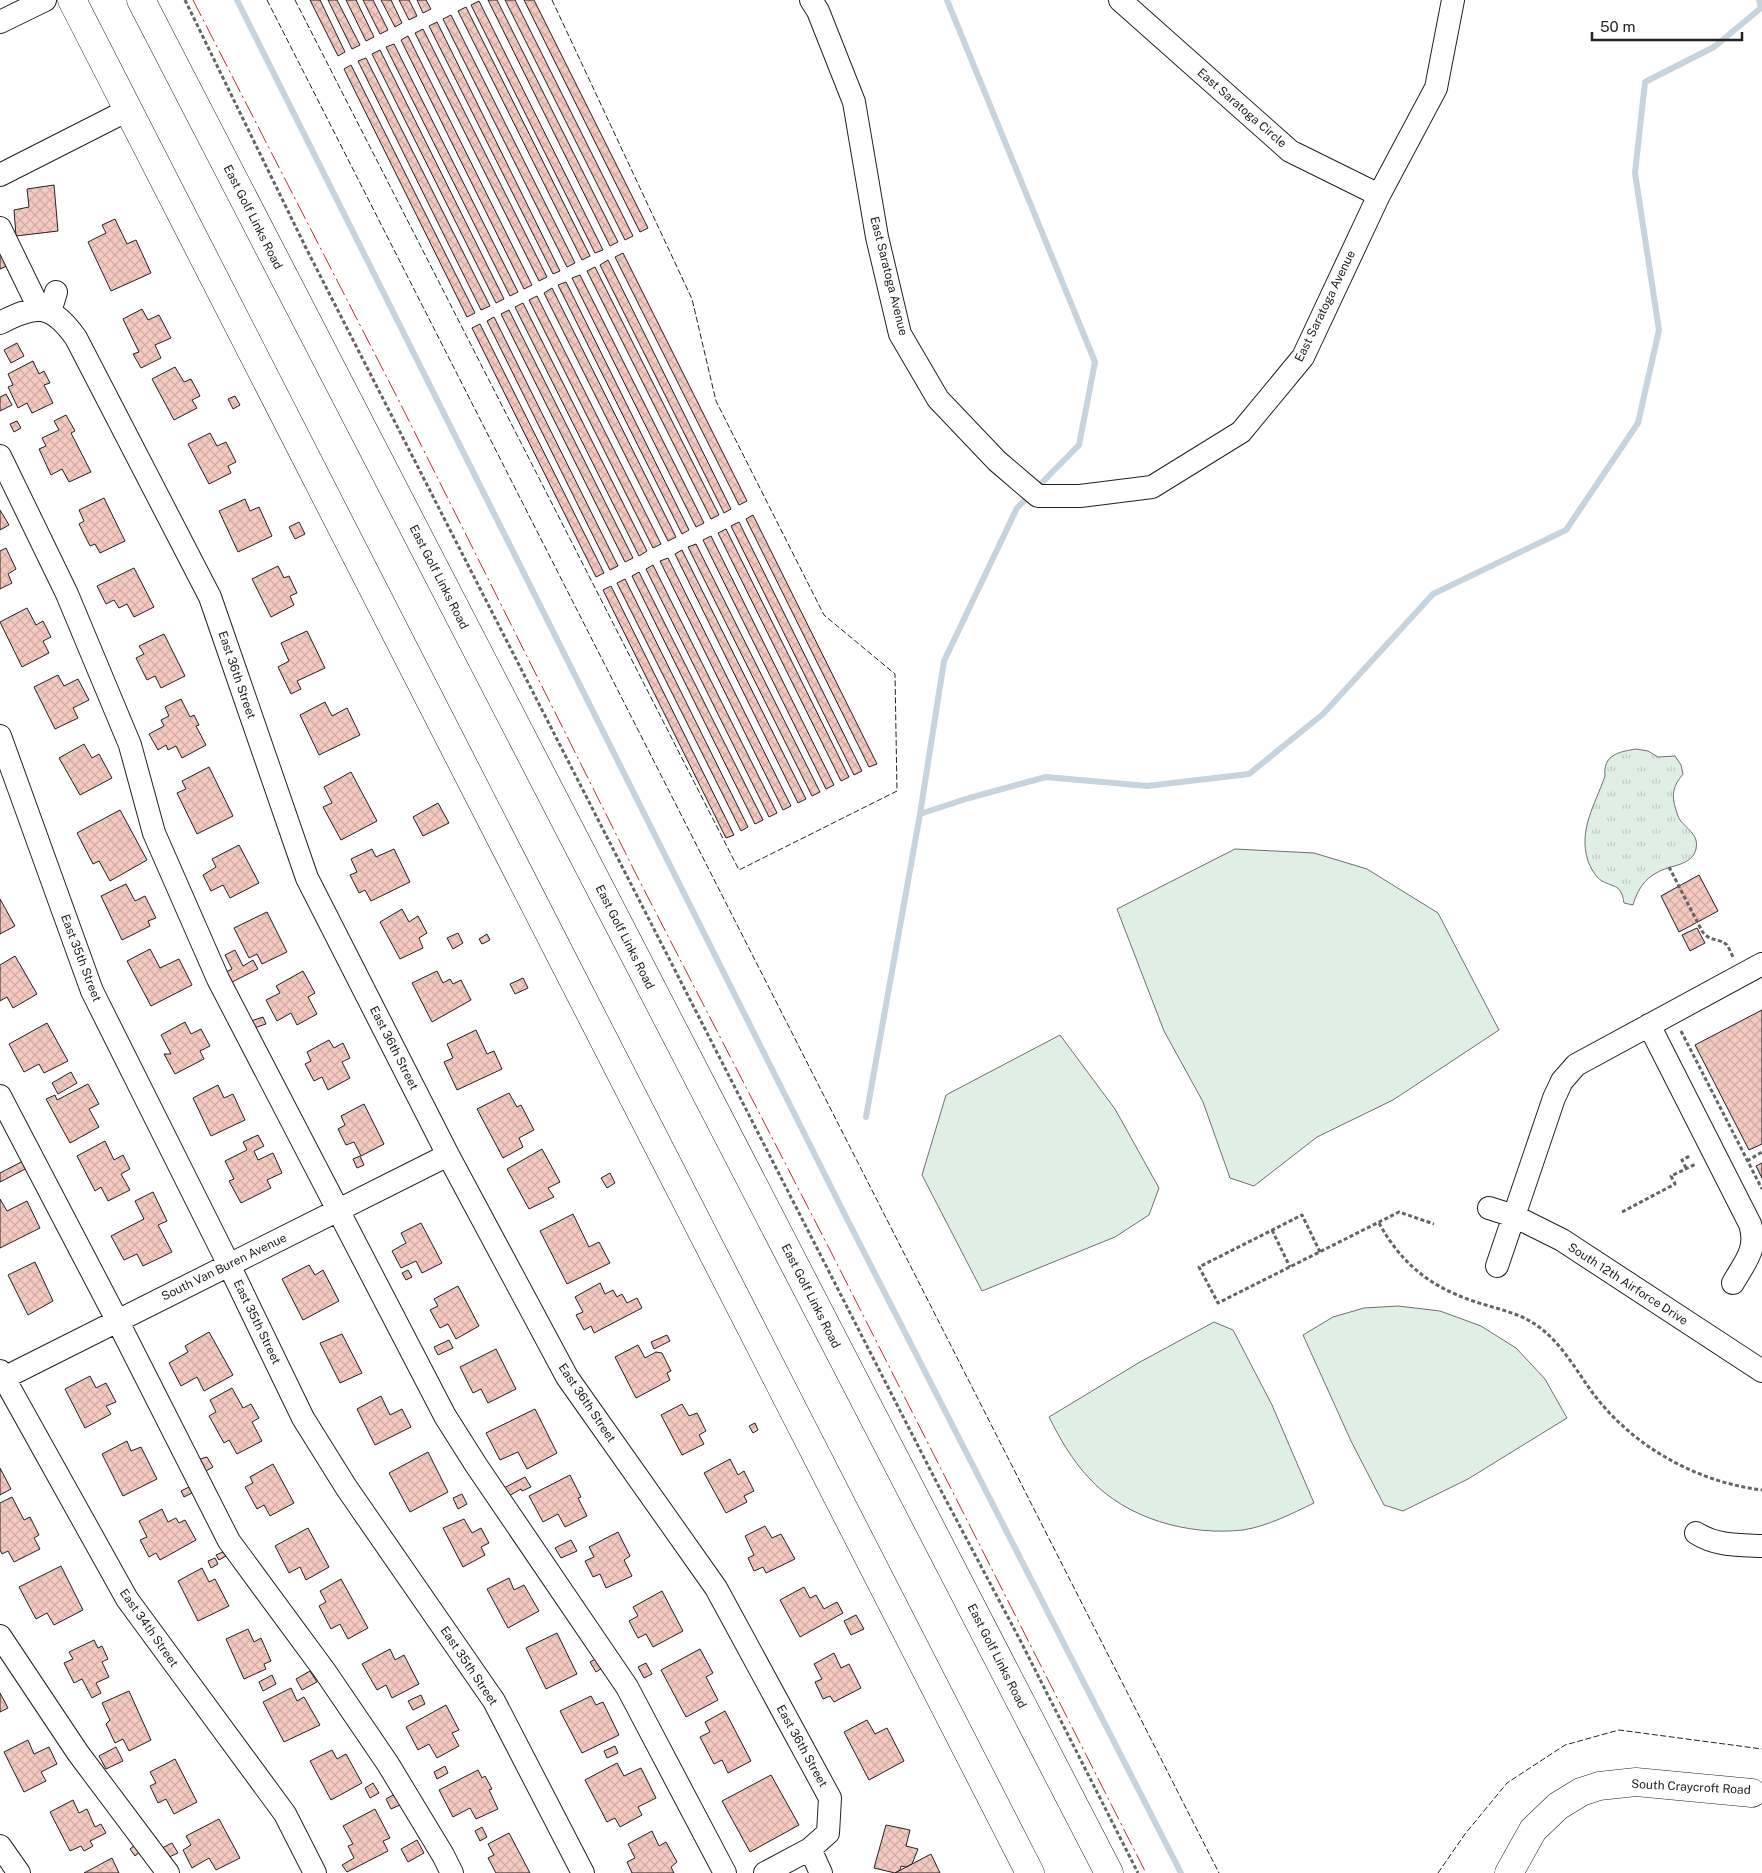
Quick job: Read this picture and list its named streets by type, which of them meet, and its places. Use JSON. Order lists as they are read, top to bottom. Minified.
{"streets":{"main road":["East Golf Links Road","South Craycroft Road"],"street":["East Saratoga Circle","East Saratoga Avenue","East 36th Street","East 35th Street","South Van Buren Avenue","South 12th Airforce Drive","East 34th Street"]},"crossings":[["East Saratoga Circle","East Saratoga Avenue"],["East 36th Street","South Van Buren Avenue"],["East 35th Street","South Van Buren Avenue"],["South Van Buren Avenue","East 34th Street"]],"scale_bar":"50 m"}
